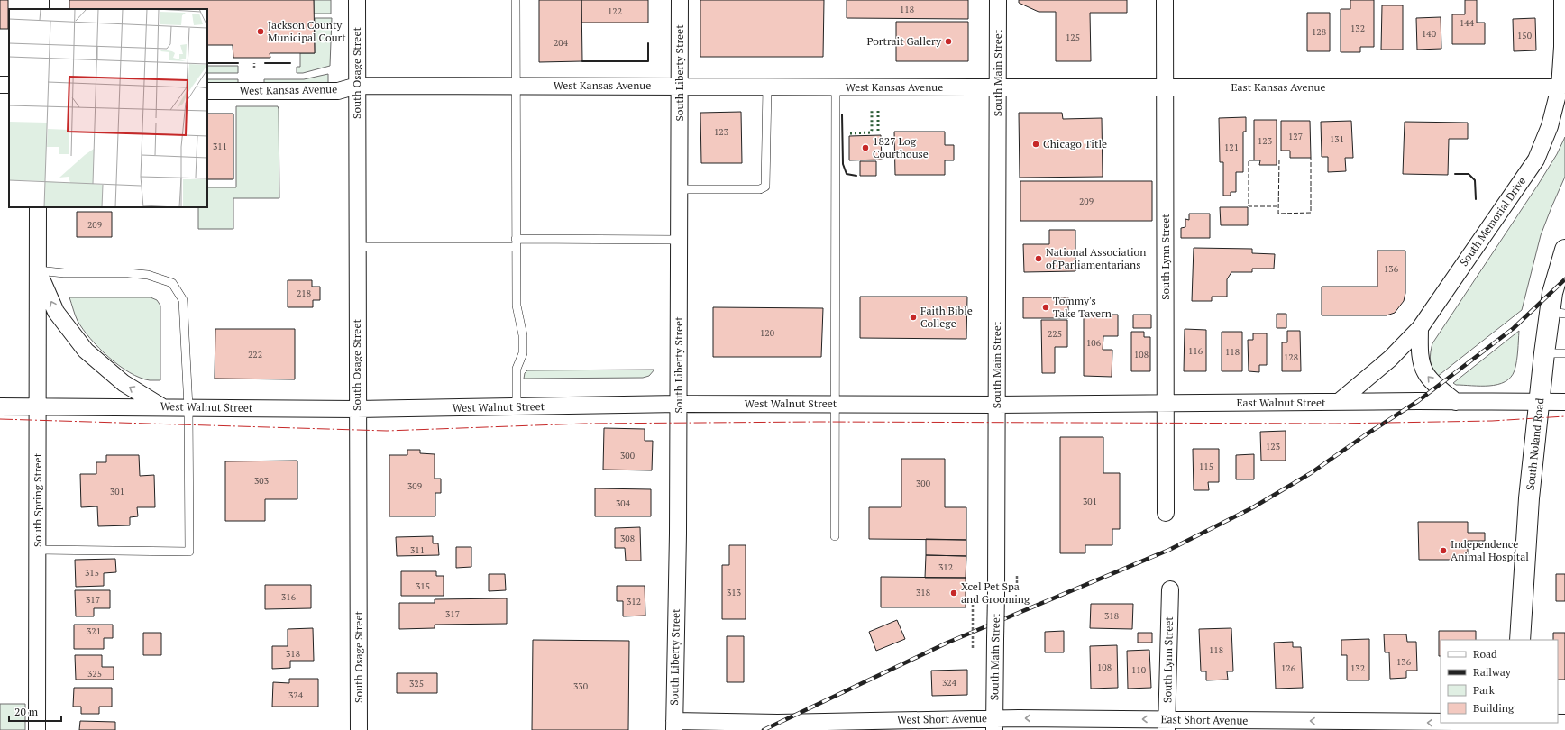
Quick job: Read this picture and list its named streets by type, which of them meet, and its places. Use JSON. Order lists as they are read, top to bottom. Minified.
{"streets":{"main road":["South Noland Road"],"street":["South Osage Street","South Liberty Street","South Main Street","West Kansas Avenue","East Kansas Avenue","South Memorial Drive","South Lynn Street","East Walnut Street","West Walnut Street","South Spring Street","West Short Avenue","East Short Avenue"]},"crossings":[["South Osage Street","West Kansas Avenue"],["South Osage Street","West Walnut Street"],["South Liberty Street","West Kansas Avenue"],["South Liberty Street","West Walnut Street"],["South Liberty Street","West Short Avenue"],["South Main Street","West Kansas Avenue"],["South Main Street","East Kansas Avenue"],["South Main Street","East Walnut Street"],["South Main Street","West Walnut Street"],["South Main Street","West Short Avenue"],["South Main Street","East Short Avenue"],["West Kansas Avenue","East Kansas Avenue"],["East Kansas Avenue","South Memorial Drive"],["East Kansas Avenue","South Lynn Street"],["South Memorial Drive","East Walnut Street"],["South Lynn Street","East Walnut Street"],["South Lynn Street","East Short Avenue"],["East Walnut Street","West Walnut Street"],["East Walnut Street","South Noland Road"],["West Walnut Street","South Spring Street"],["West Short Avenue","East Short Avenue"]],"one_way":["East Short Avenue"],"places":["Jackson County Municipal Court","Portrait Gallery","Chicago Title","1827 Log Courthouse","National Association of Parliamentarians","Tommy's Take Tavern","Faith Bible College","Independence Animal Hospital","Xcel Pet Spa and Grooming"],"house_numbers":["118","122","144","132","128","140","150","125","204","123","127","131","123","311","121","209","209","136","218","120","225","106","116","118","222","108","128","123","300","115","303","300","309","301","301","304","308","311","312","315","315","313","318","316","317","312","317","318","321","118","318","136","108","126","132","110","325","324","325","330","324"],"legend":["Road","Railway","Park","Building"],"scale_bar":"20 m"}
